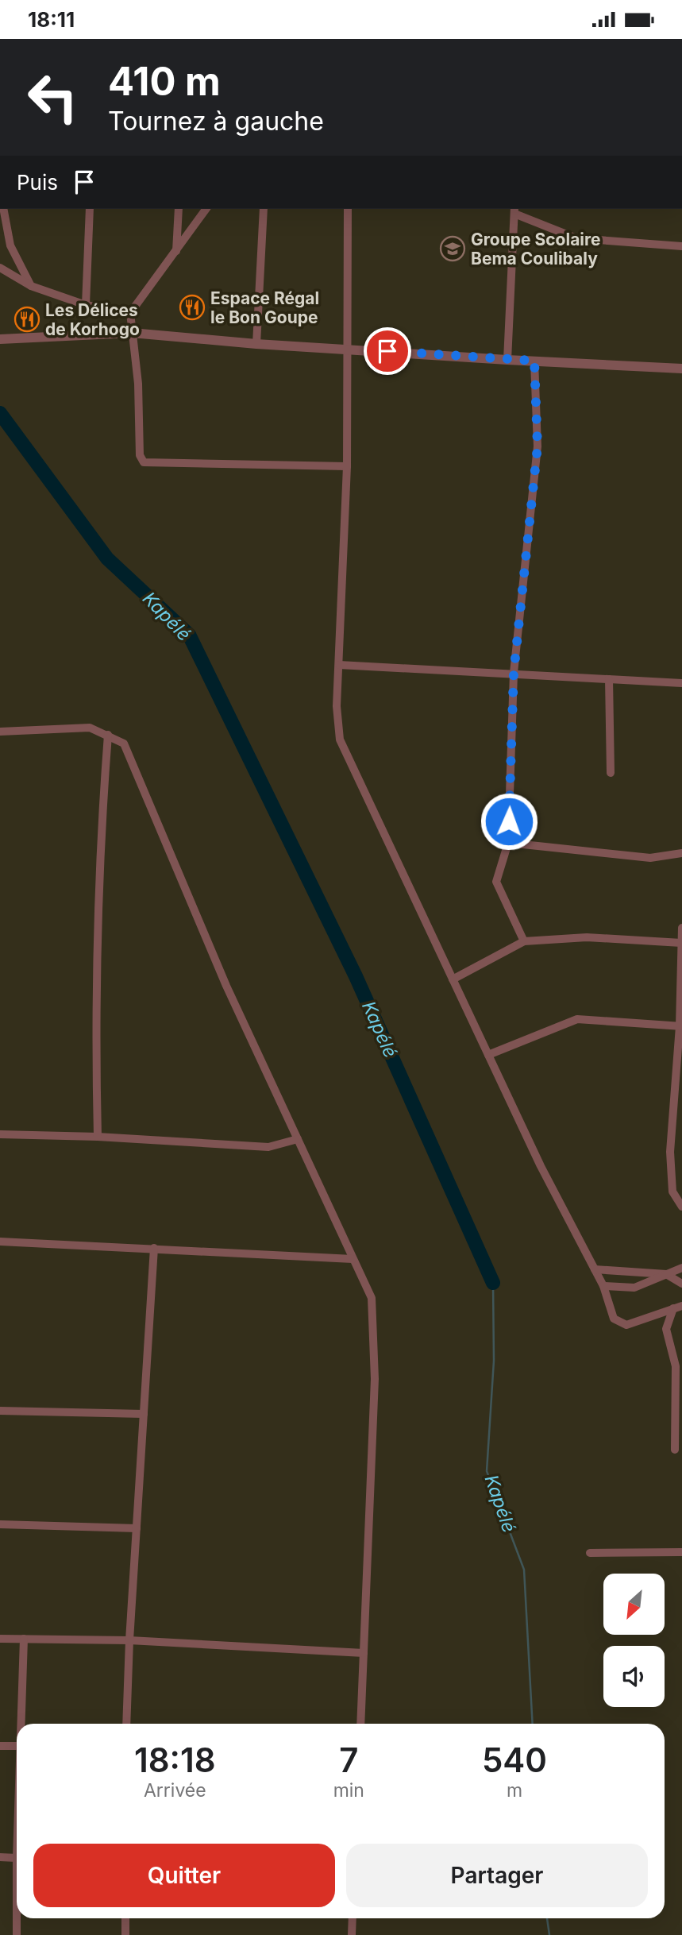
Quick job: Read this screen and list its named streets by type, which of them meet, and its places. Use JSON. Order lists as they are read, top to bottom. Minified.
{"water":["Kapélé"],"places":{"school or university":["Groupe Scolaire Bema Coulibaly"],"restaurant":["Espace Régal le Bon Goupe","Les Délices de Korhogo"]},"north":"bottom left","page":{"status":"18:11","turn":["410 m","Tournez à gauche"],"then":"Puis","eta":["18:18","Arrivée","7","min","540","m"],"buttons":["Quitter","Partager"]}}
